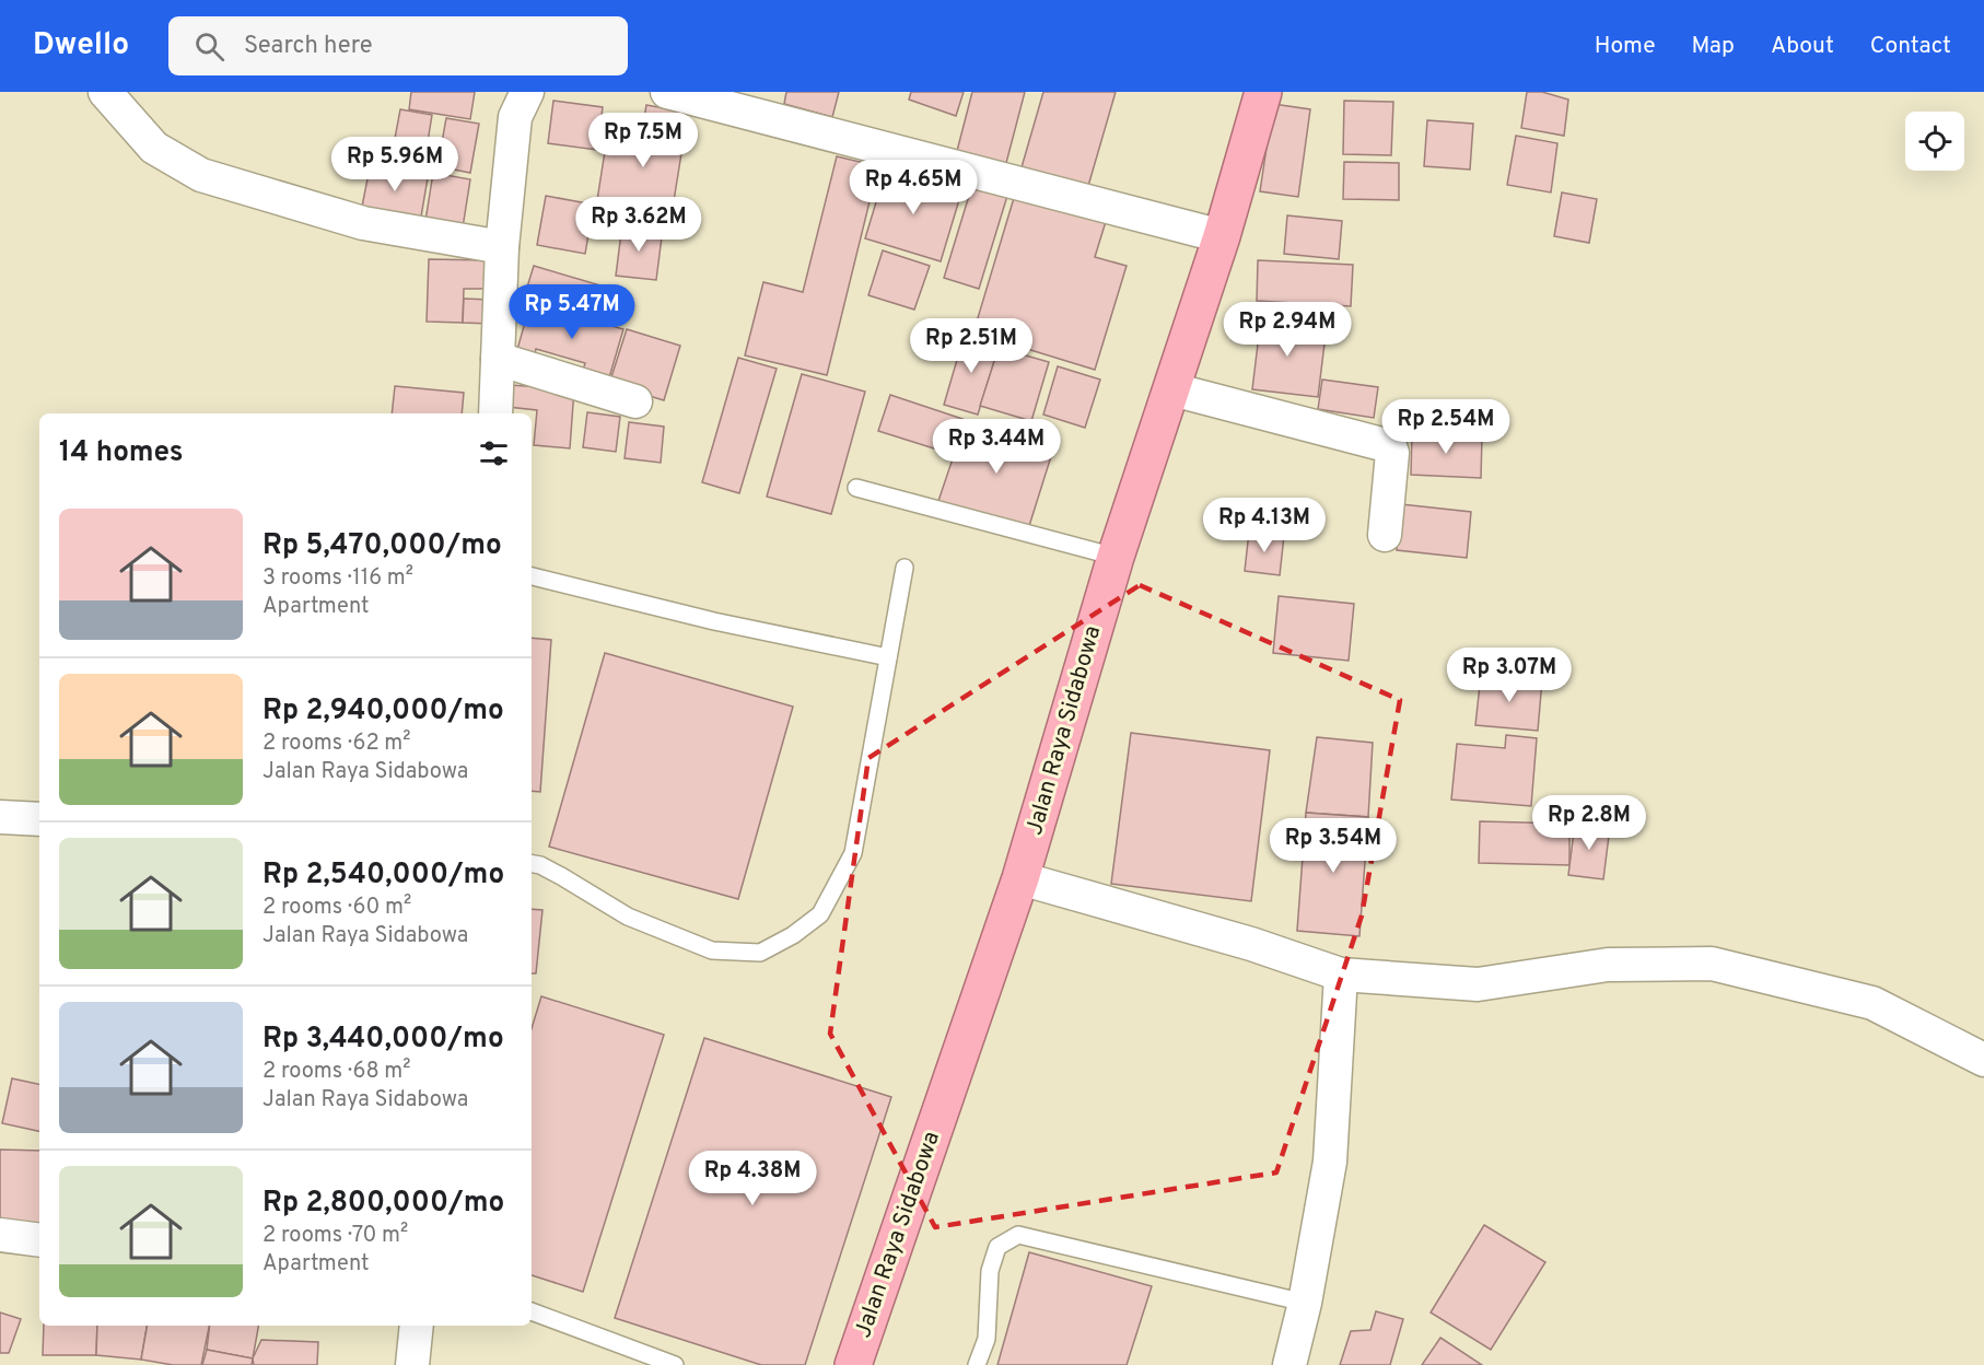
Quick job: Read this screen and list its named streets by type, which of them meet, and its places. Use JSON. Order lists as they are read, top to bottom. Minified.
{"streets":{"highway":["Jalan Raya Sidabowa"]},"page":{"header":"Dwello","search":"Search here","nav":["Home","Map","About","Contact"],"price":["Rp 7.5M","Rp 5.96M","Rp 4.65M","Rp 3.62M","Rp 5.47M","Rp 2.94M","Rp 2.51M","Rp 2.54M","Rp 3.44M","Rp 4.13M","Rp 3.07M","Rp 2.8M","Rp 3.54M","Rp 4.38M"],"heading":"14 homes","list":[{"name":"Rp 5,470,000/mo","note":"3 rooms · 116 m² · Apartment"},{"name":"Rp 2,940,000/mo","note":"2 rooms · 62 m² · Jalan Raya Sidabowa"},{"name":"Rp 2,540,000/mo","note":"2 rooms · 60 m² · Jalan Raya Sidabowa"},{"name":"Rp 3,440,000/mo","note":"2 rooms · 68 m² · Jalan Raya Sidabowa"},{"name":"Rp 2,800,000/mo","note":"2 rooms · 70 m² · Apartment"}]}}
